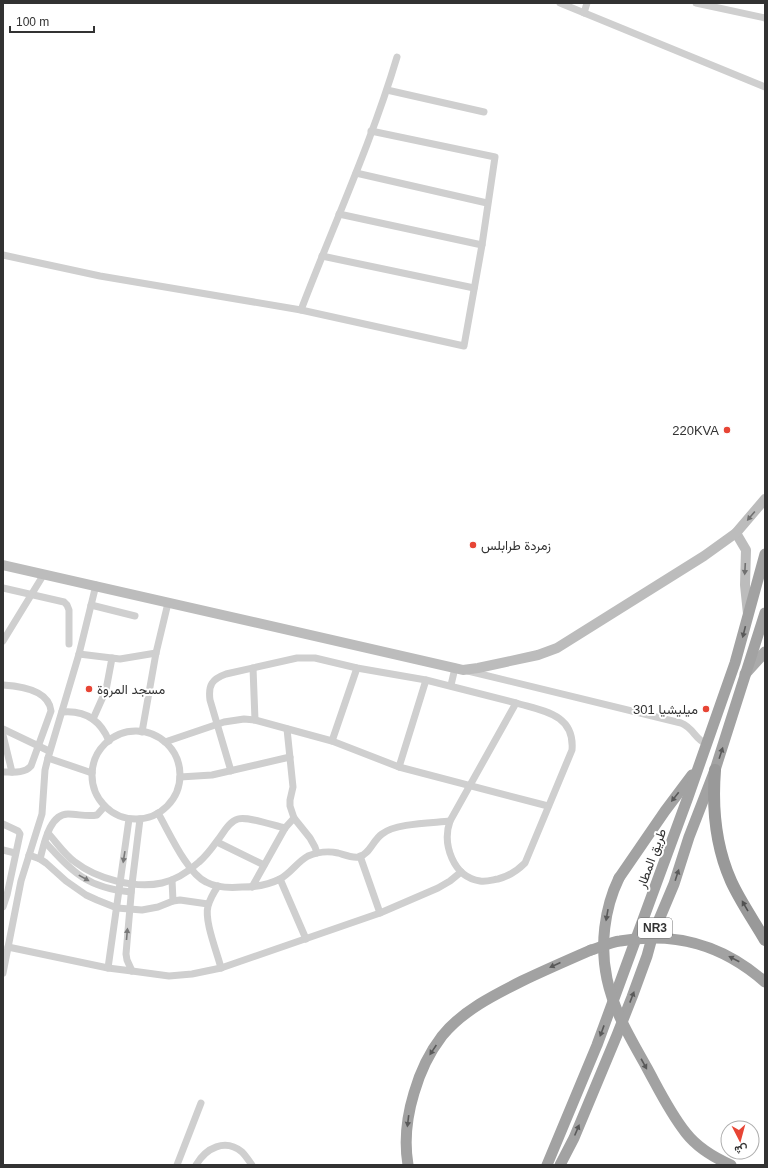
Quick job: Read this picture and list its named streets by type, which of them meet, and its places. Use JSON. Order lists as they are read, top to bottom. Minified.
{"streets":{"highway":["طريق المطار","NR3"]},"places":["220KVA","زمردة طرابلس","مسجد المروة","ميليشيا 301"],"scale_bar":"100 m","north":"bottom"}
